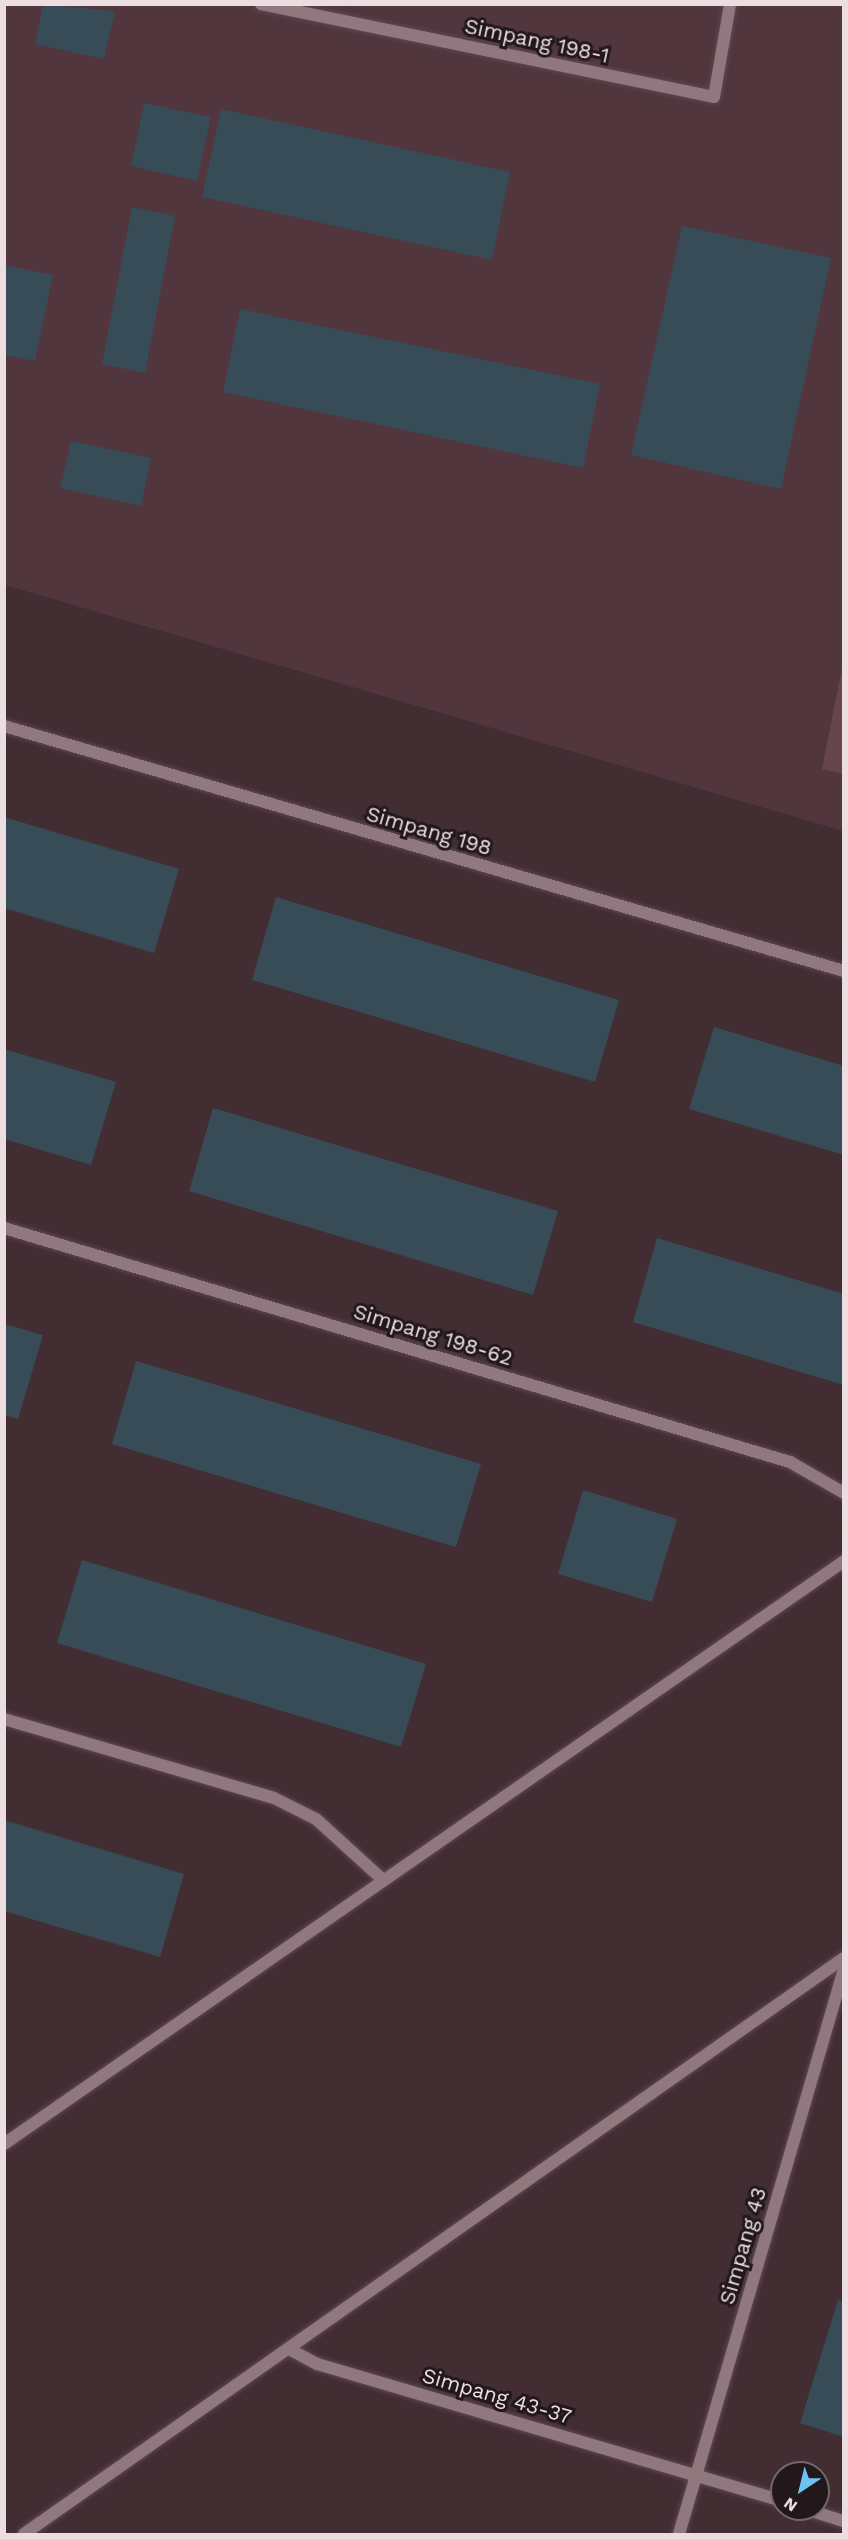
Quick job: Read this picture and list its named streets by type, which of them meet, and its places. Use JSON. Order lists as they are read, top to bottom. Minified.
{"streets":{"street":["Simpang 198-1","Simpang 198","Simpang 198-62","Simpang 43","Simpang 43-37"]},"crossings":[["Simpang 43","Simpang 43-37"]],"north":"bottom left"}
